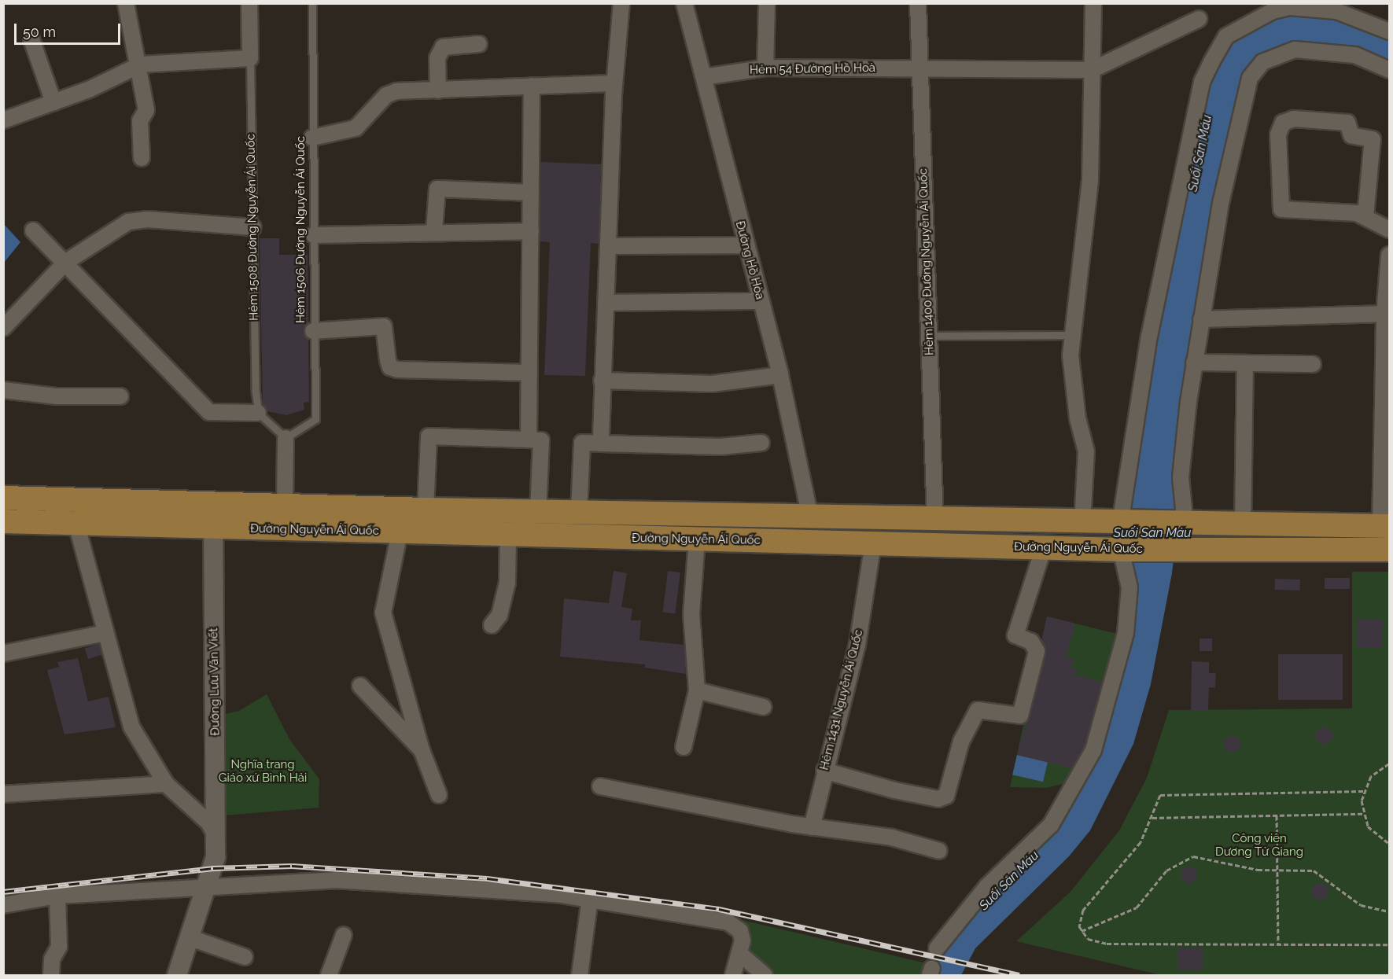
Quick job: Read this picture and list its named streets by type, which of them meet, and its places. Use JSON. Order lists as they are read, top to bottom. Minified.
{"streets":{"main road":["Đường Nguyễn Ái Quốc"],"street":["Hẻm 54 Đường Hồ Hoà","Hẻm 1508 Đường Nguyễn Ái Quốc","Đường Hồ Hòa","Hẻm 1400 Đường Nguyễn Ái Quốc","Đường Lưu Văn Viết","Hẻm 1431 Nguyễn Ái Quốc"],"lane":["Hẻm 1506 Đường Nguyễn Ái Quốc"]},"crossings":[["Hẻm 54 Đường Hồ Hoà","Đường Hồ Hòa"],["Hẻm 54 Đường Hồ Hoà","Hẻm 1400 Đường Nguyễn Ái Quốc"],["Đường Hồ Hòa","Đường Nguyễn Ái Quốc"],["Hẻm 1400 Đường Nguyễn Ái Quốc","Đường Nguyễn Ái Quốc"],["Đường Nguyễn Ái Quốc","Đường Lưu Văn Viết"],["Đường Nguyễn Ái Quốc","Hẻm 1431 Nguyễn Ái Quốc"]],"water":["Suối Săn Máu"],"parks":["Nghĩa trang Giáo xứ Bình Hải","Công viên Dương Tử Giang"],"scale_bar":"50 m"}
